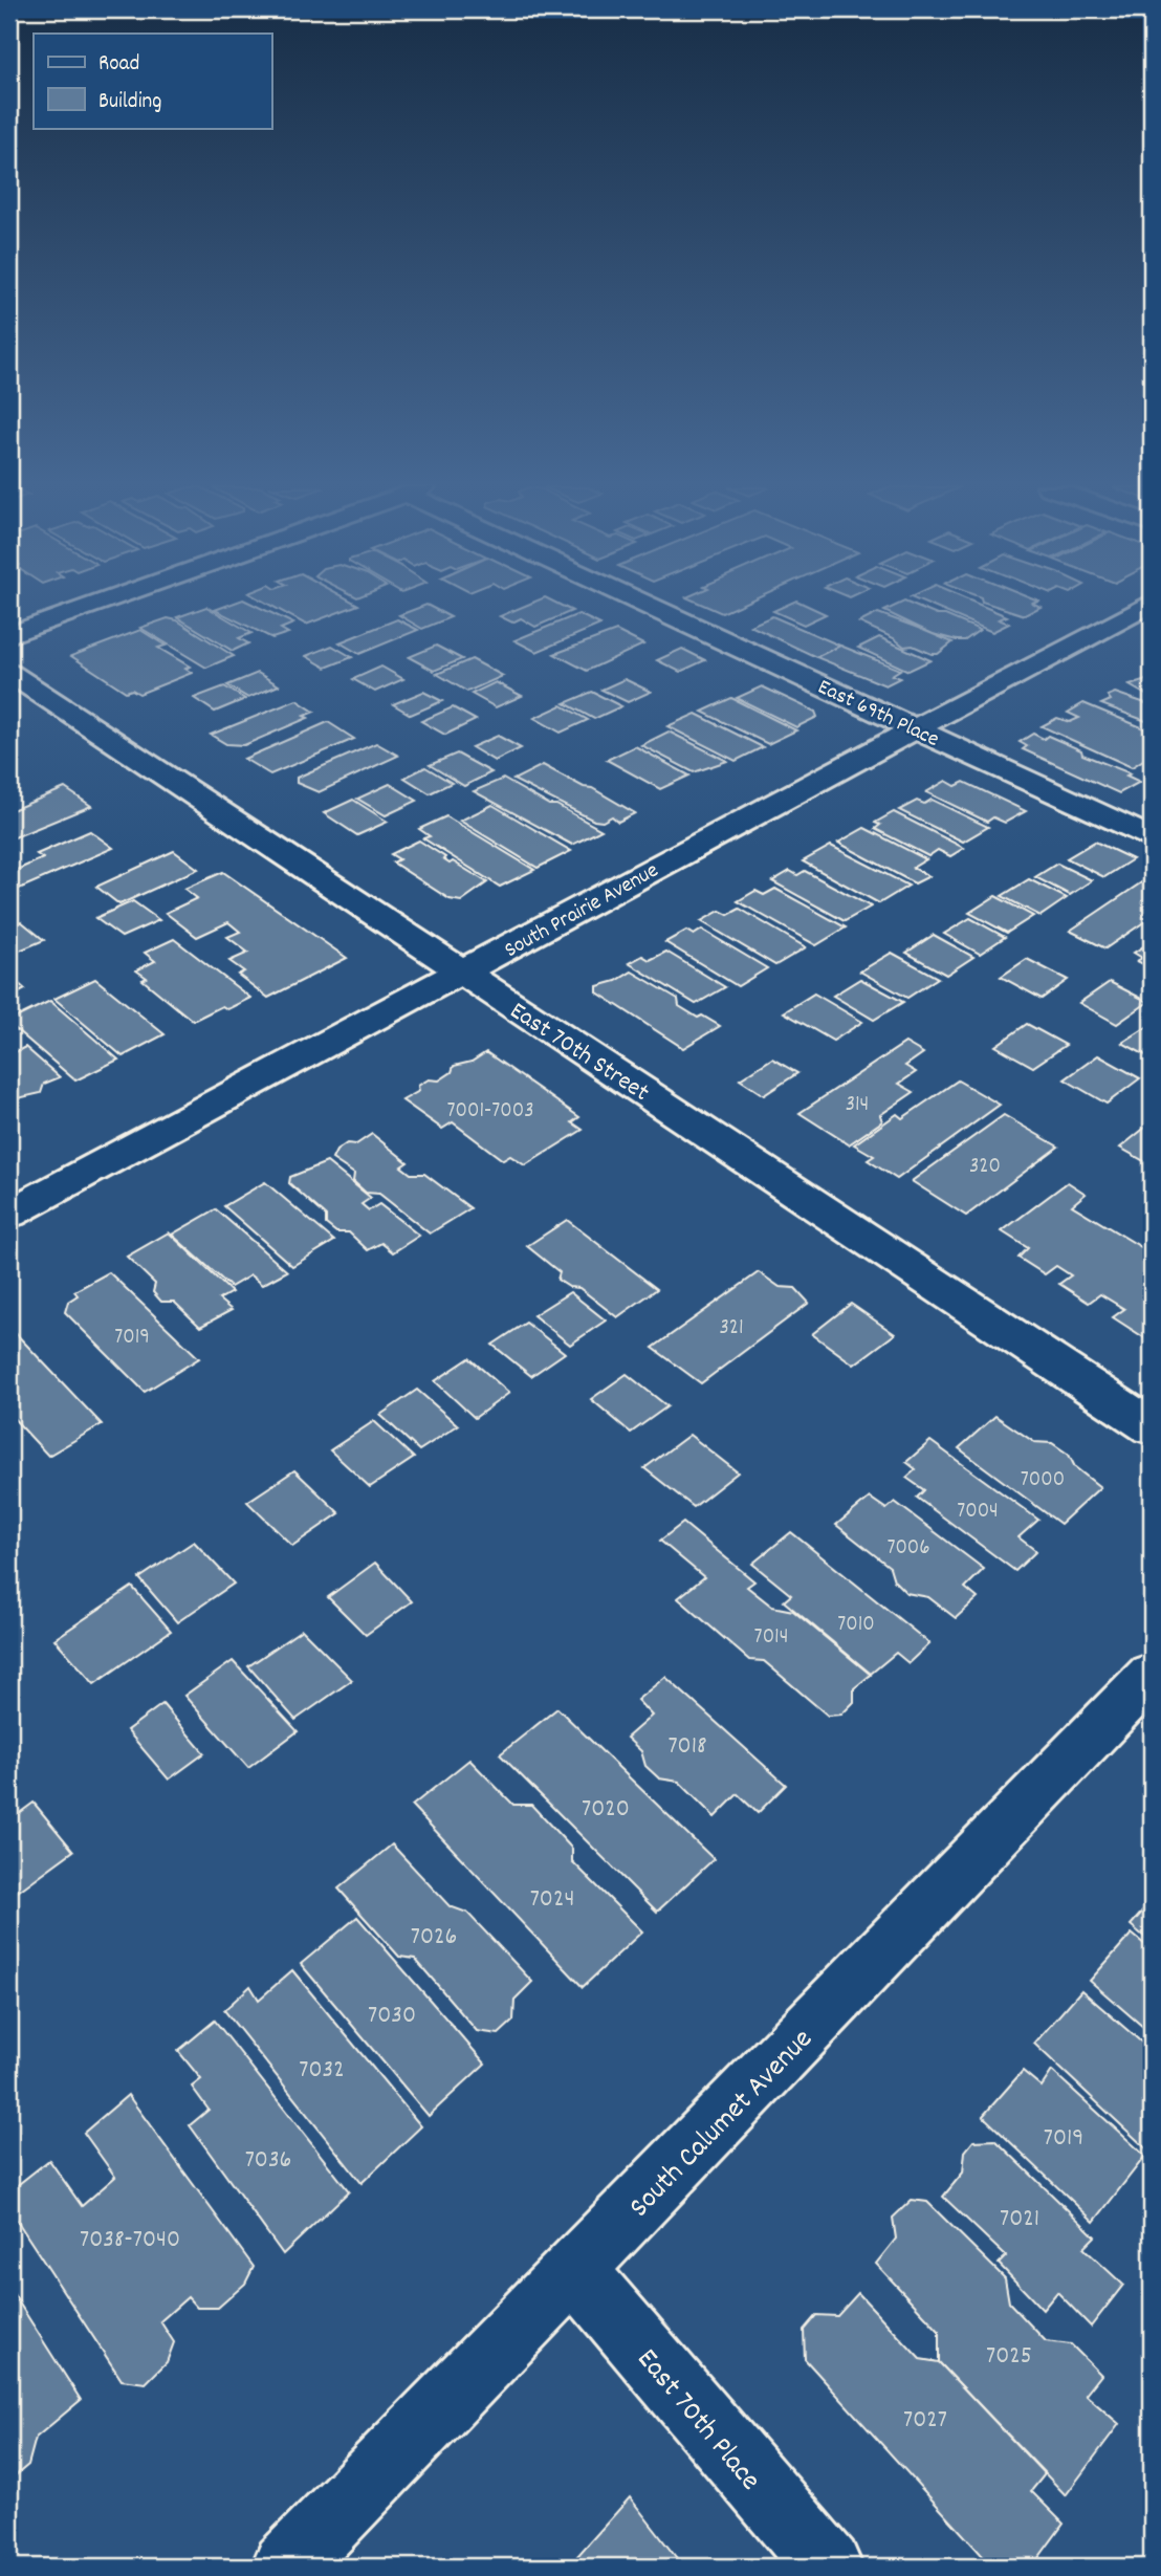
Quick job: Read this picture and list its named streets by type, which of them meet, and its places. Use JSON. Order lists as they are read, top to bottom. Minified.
{"streets":{"street":["East 69th Place","South Prairie Avenue","East 70th Street","South Calumet Avenue","East 70th Place"]},"crossings":[["East 69th Place","South Prairie Avenue"],["South Prairie Avenue","East 70th Street"],["South Calumet Avenue","East 70th Place"]],"house_numbers":["314","7001-7003","320","321","7019","7000","7004","7006","7010","7014","7018","7020","7024","7026","7030","7032","7019","7036","7021","7038-7040","7025","7027"],"legend":["Road","Building"]}
